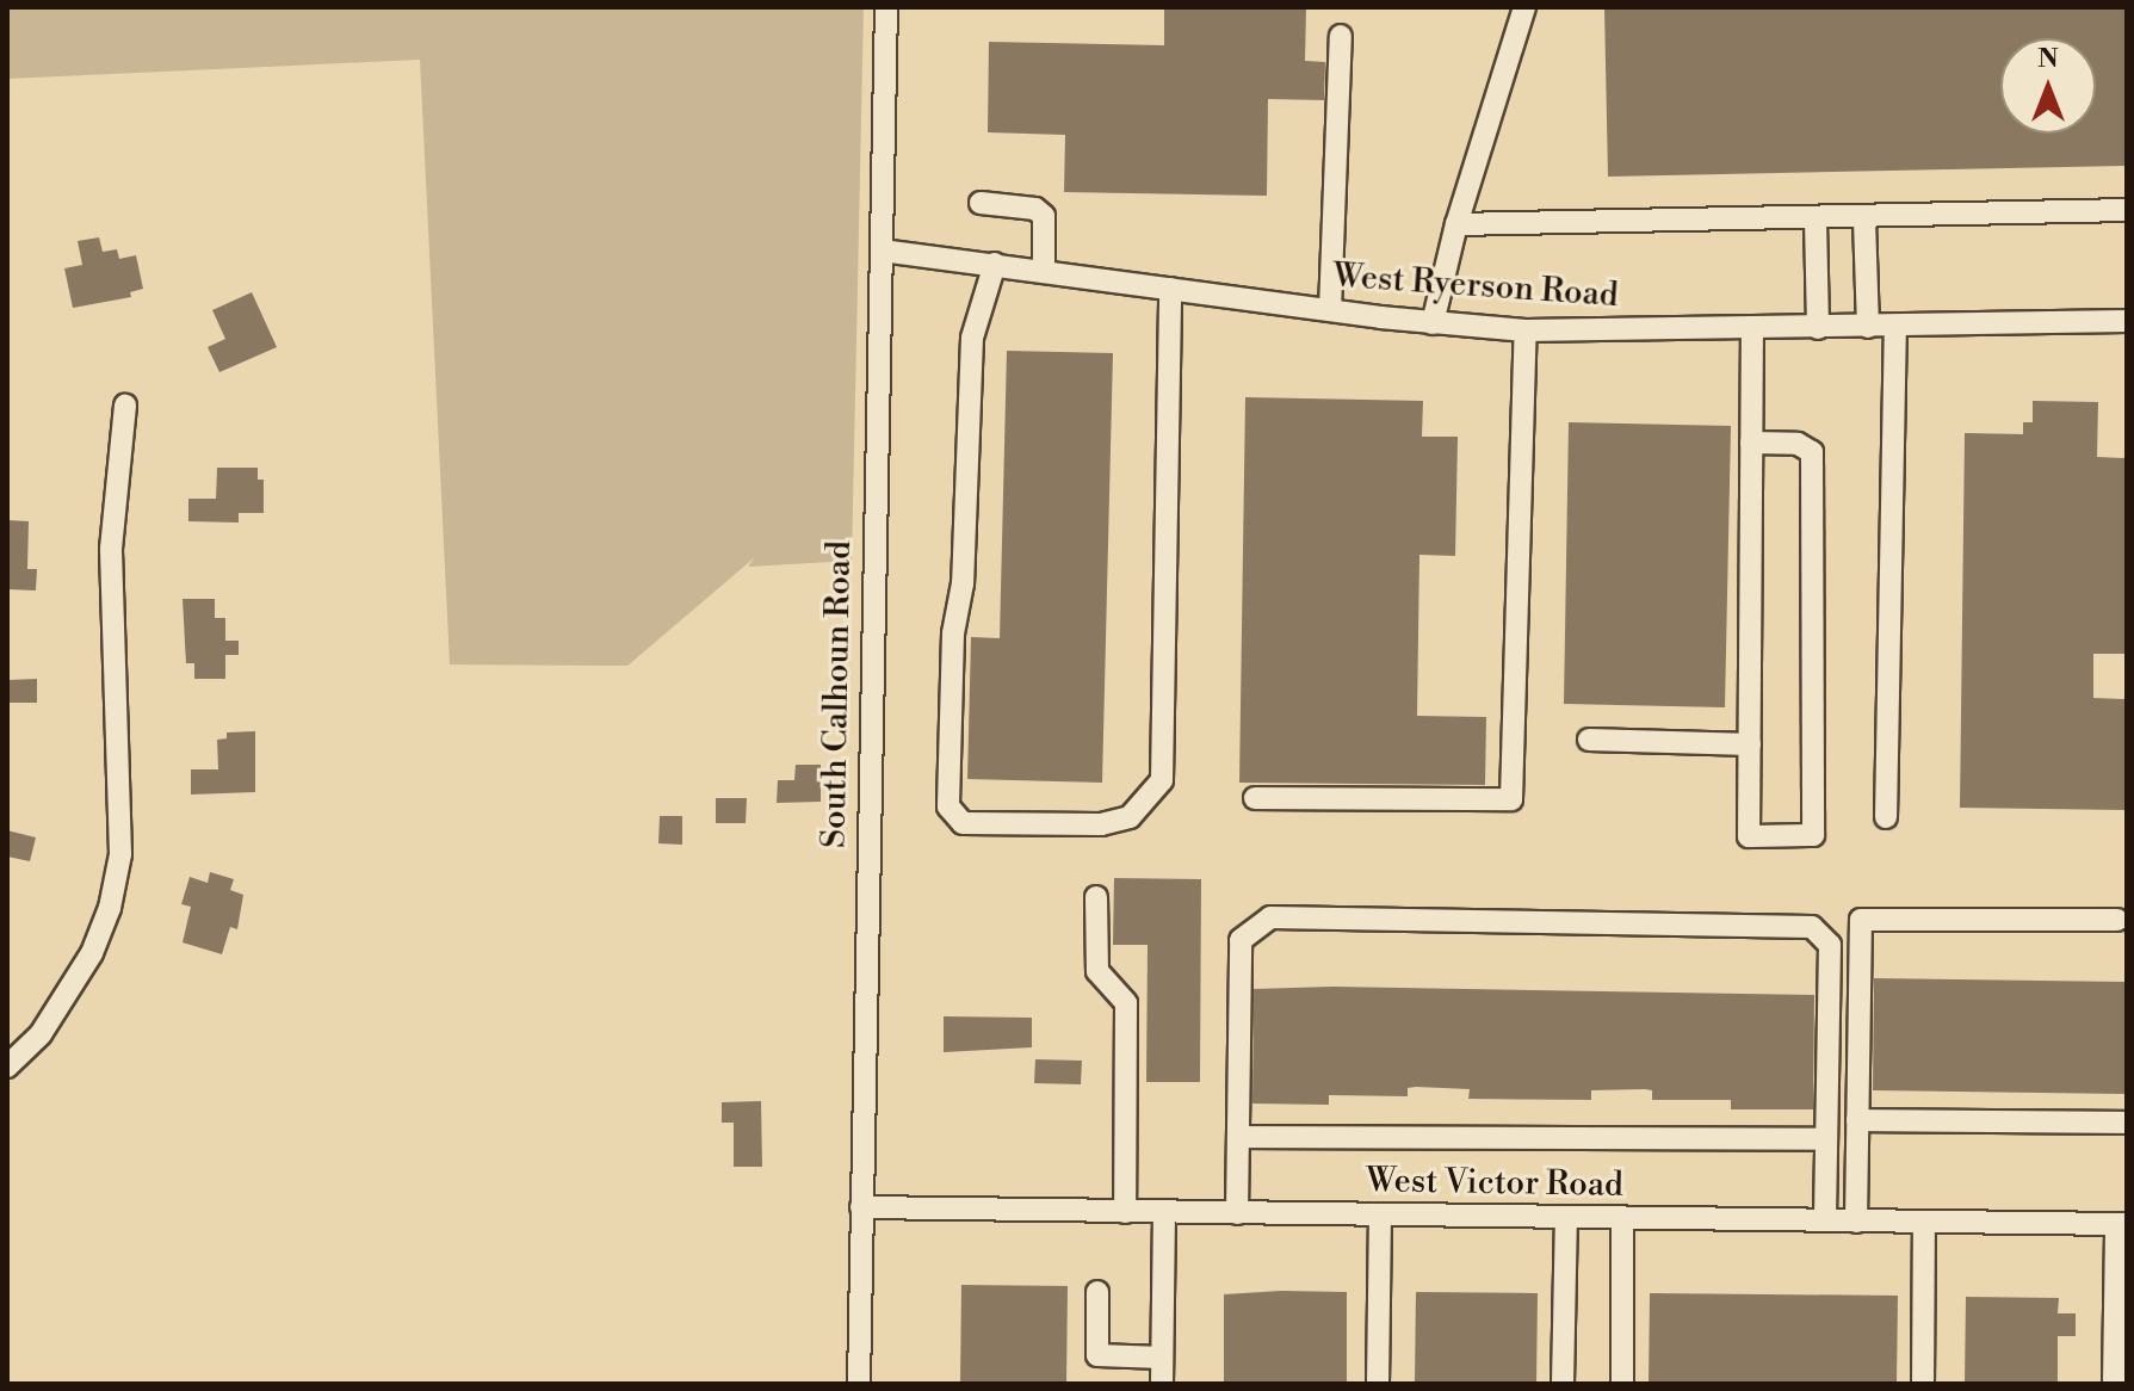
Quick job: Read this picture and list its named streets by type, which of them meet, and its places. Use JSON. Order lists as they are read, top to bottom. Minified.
{"streets":{"street":["West Ryerson Road","South Calhoun Road","West Victor Road"]},"crossings":[["West Ryerson Road","South Calhoun Road"],["South Calhoun Road","West Victor Road"]],"north":"top"}
